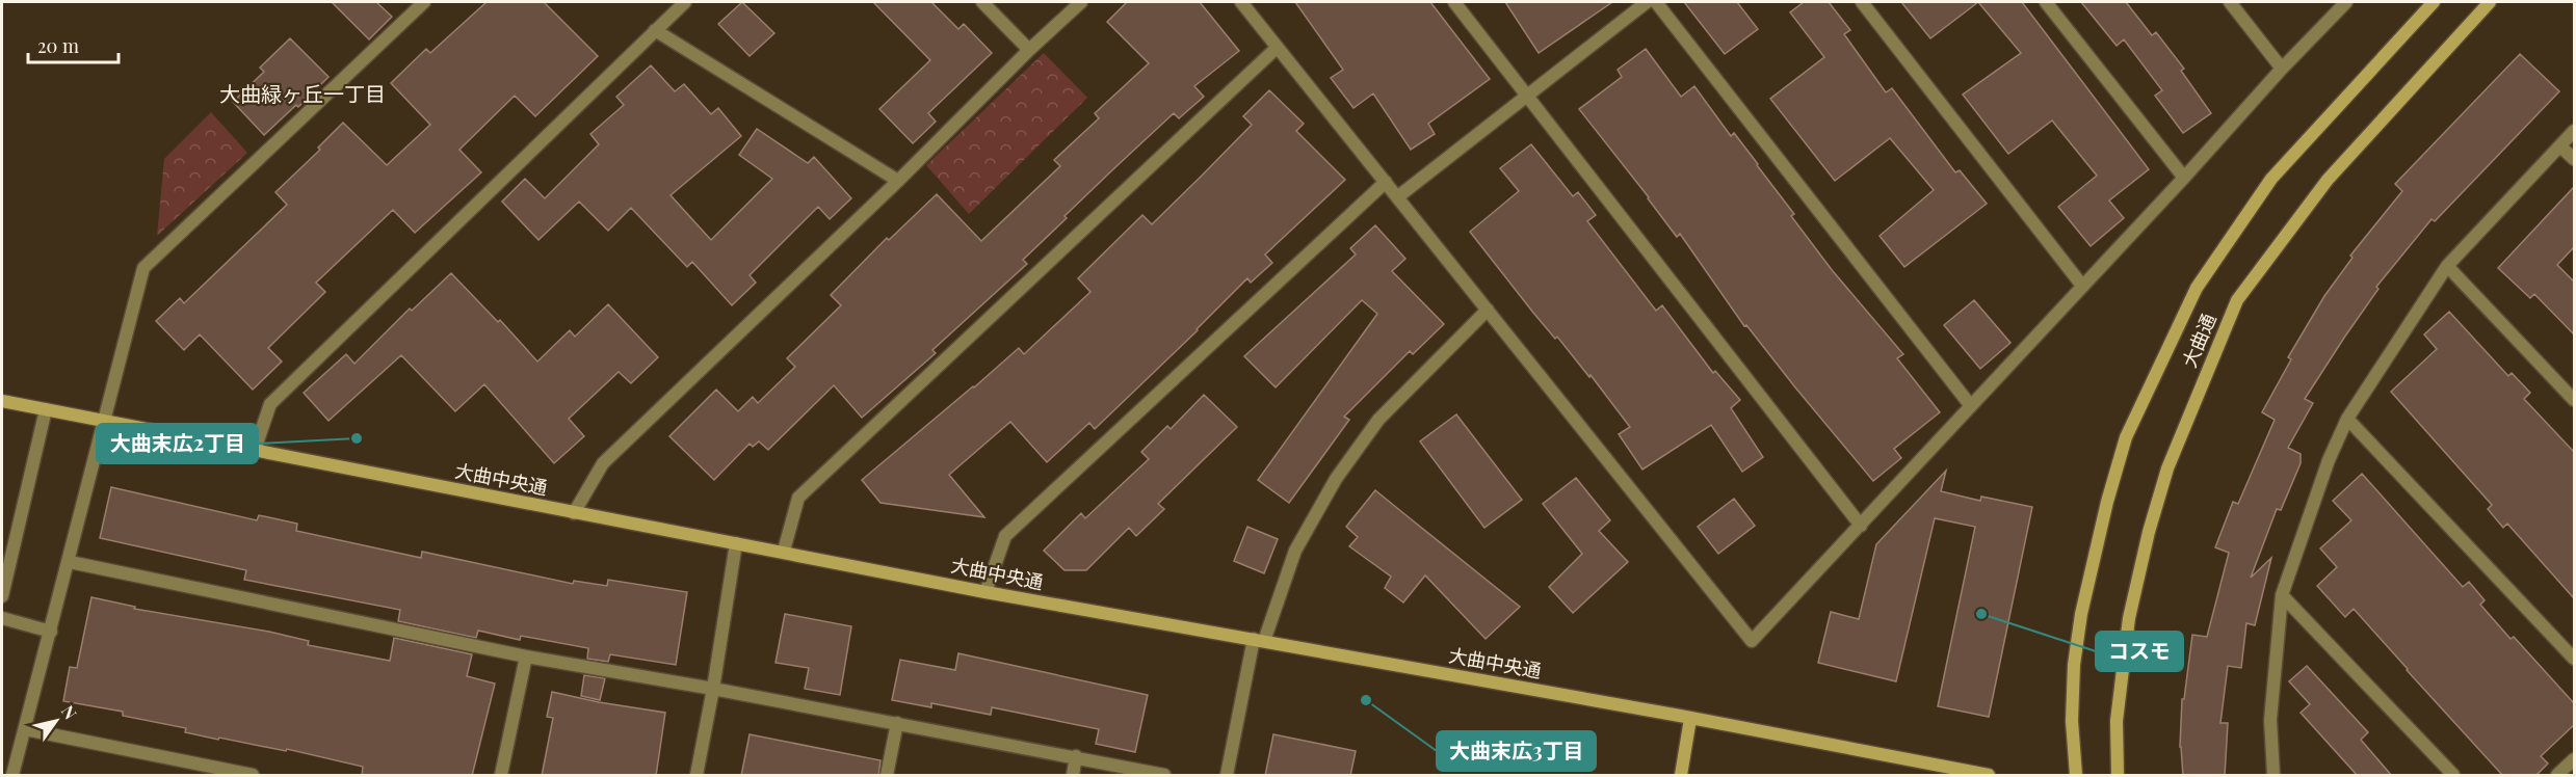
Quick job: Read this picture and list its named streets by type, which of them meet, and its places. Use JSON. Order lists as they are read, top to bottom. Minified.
{"streets":{"main road":["大曲通","大曲中央通"]},"districts":["大曲緑ヶ丘一丁目"],"places":["大曲末広2丁目","コスモ","大曲末広3丁目"],"scale_bar":"20 m","north":"top right"}
